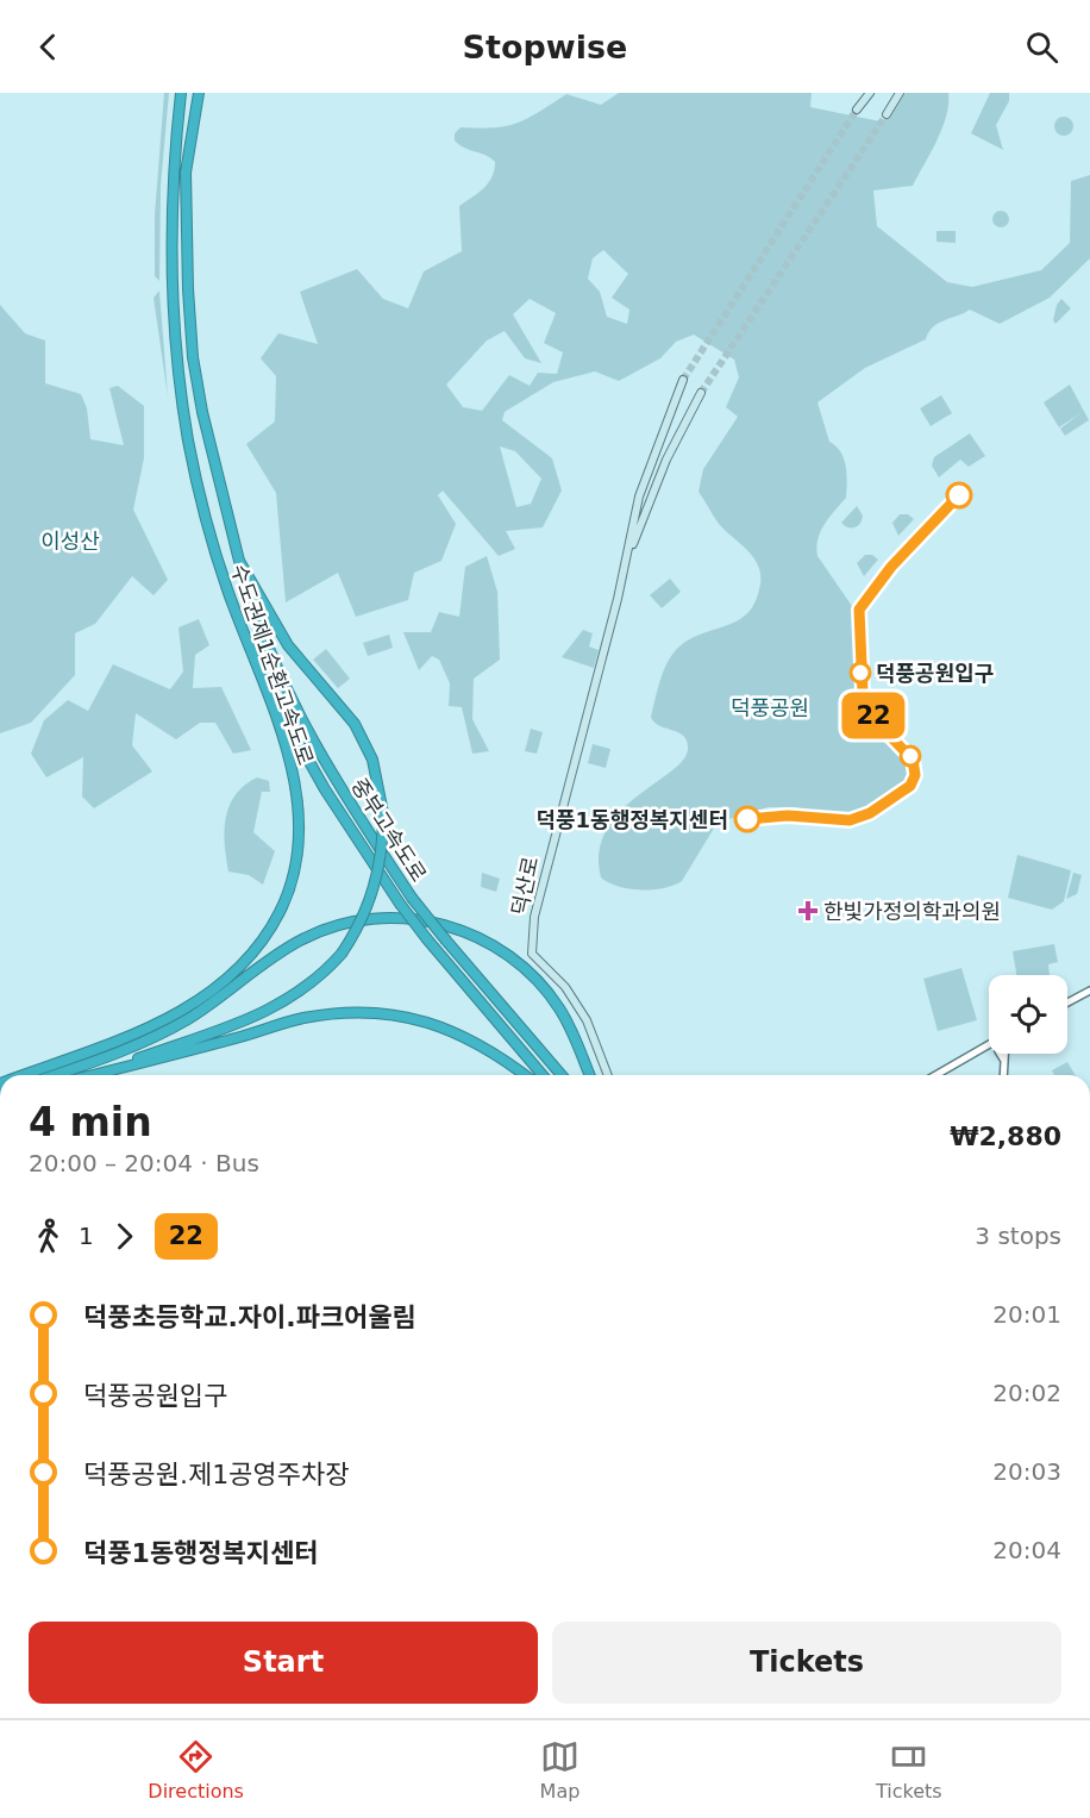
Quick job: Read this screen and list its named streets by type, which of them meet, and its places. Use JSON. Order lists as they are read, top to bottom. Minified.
{"streets":{"highway":["수도권제1순환고속도로","중부고속도로"],"main road":["덕산로"]},"crossings":[["수도권제1순환고속도로","중부고속도로"]],"parks":["이성산","덕풍공원"],"places":{"other":["덕풍공원입구","덕풍1동행정복지센터"],"health":["한빛가정의학과의원"]},"lines":["bus line 22"],"page":{"header":"Stopwise","on_map":"22","heading":["4 min","20:00 – 20:04 · Bus","₩2,880"],"legs":["1","22","3 stops"],"list":[{"name":"덕풍초등학교.자이.파크어울림","value":"20:01"},{"name":"덕풍공원입구","value":"20:02"},{"name":"덕풍공원.제1공영주차장","value":"20:03"},{"name":"덕풍1동행정복지센터","value":"20:04"}],"buttons":["Start","Tickets"],"tabs":["Directions","Map","Tickets"]}}
